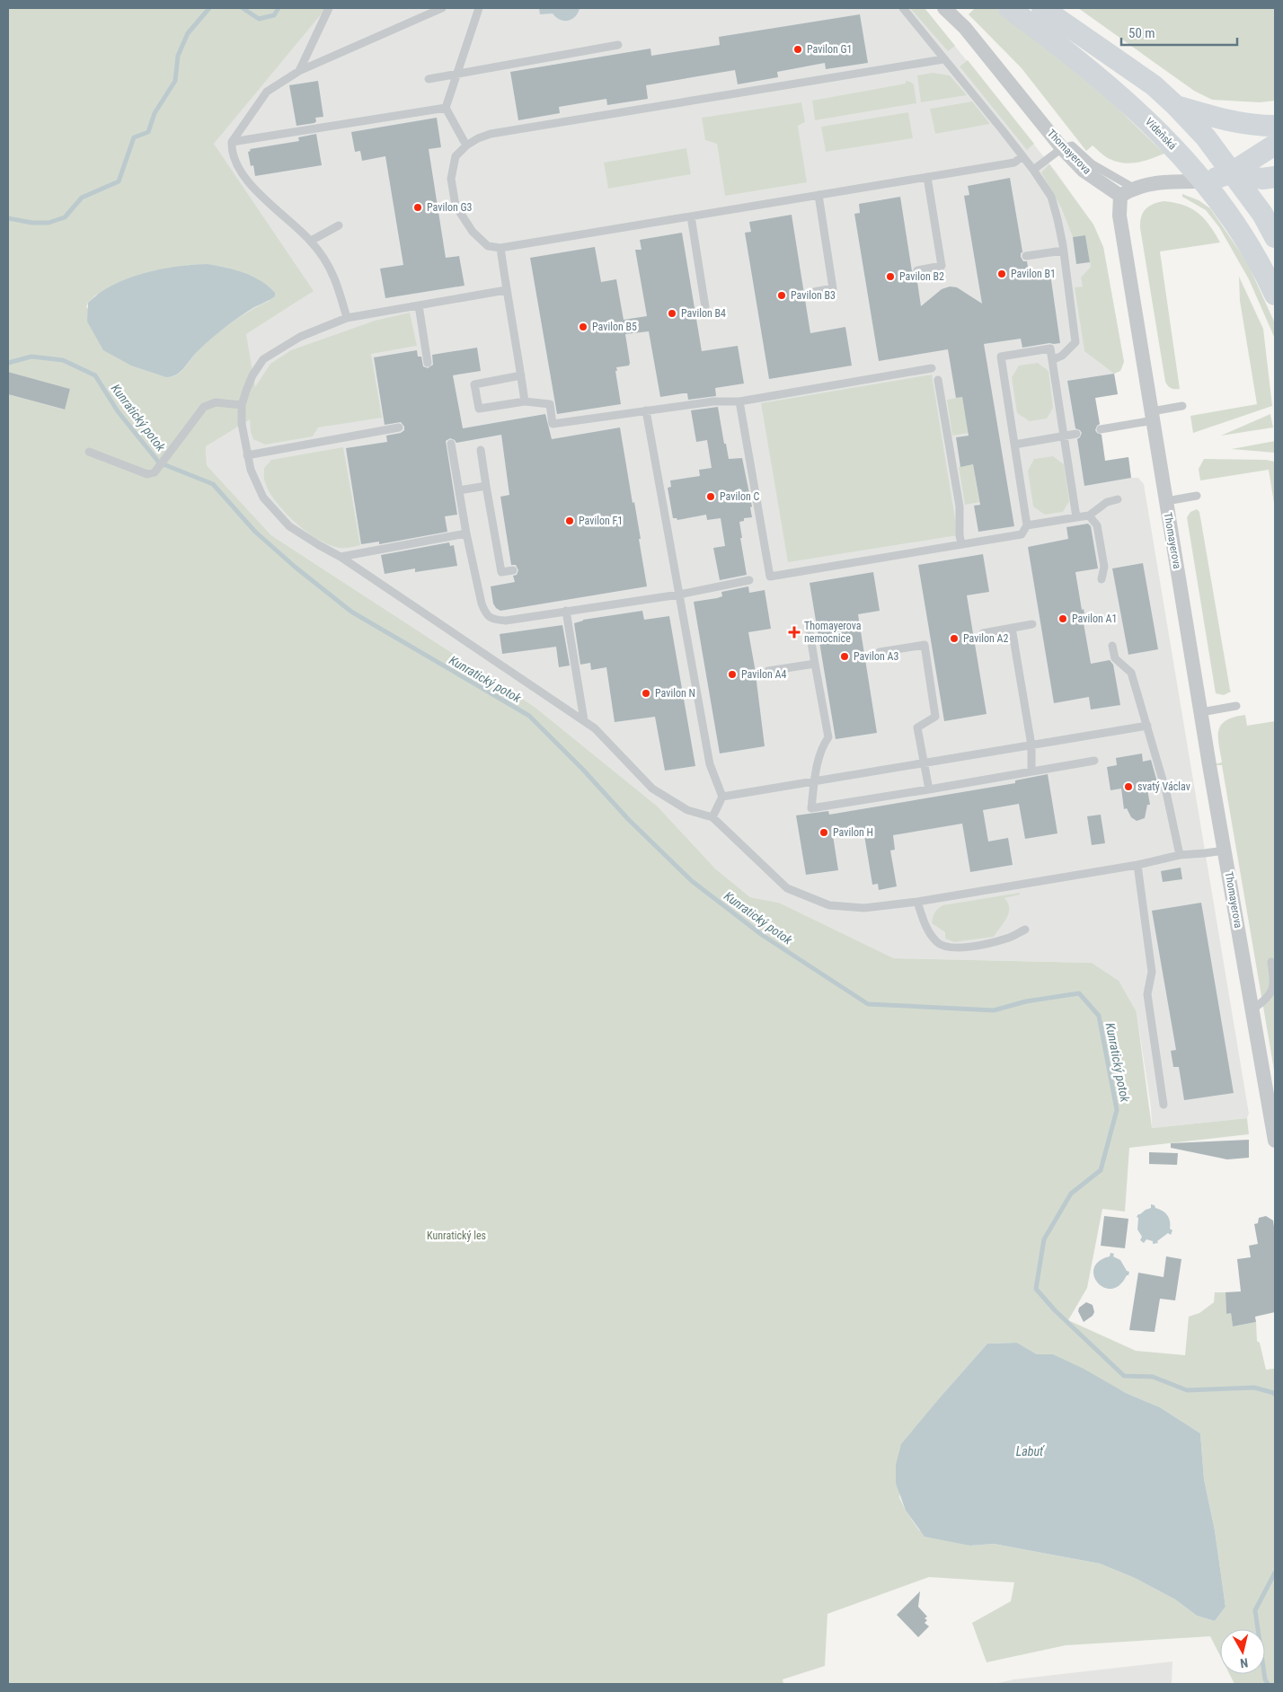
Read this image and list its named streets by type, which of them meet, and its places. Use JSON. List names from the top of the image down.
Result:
{
  "streets": {
    "main road": ["Vídeňská"],
    "street": ["Thomayerova"]
  },
  "water": ["Kunratický potok", "Labuť"],
  "parks": ["Kunratický les"],
  "places": {
    "other": [
      "Pavilon G1",
      "Pavilon G3",
      "Pavilon B1",
      "Pavilon B2",
      "Pavilon B3",
      "Pavilon B4",
      "Pavilon B5",
      "Pavilon C",
      "Pavilon F1",
      "Pavilon A1",
      "Pavilon A2",
      "Pavilon A3",
      "Pavilon A4",
      "Pavilon N",
      "svatý Václav",
      "Pavilon H"
    ],
    "health": ["Thomayerova nemocnice"]
  },
  "scale_bar": "50 m",
  "north": "bottom"
}
